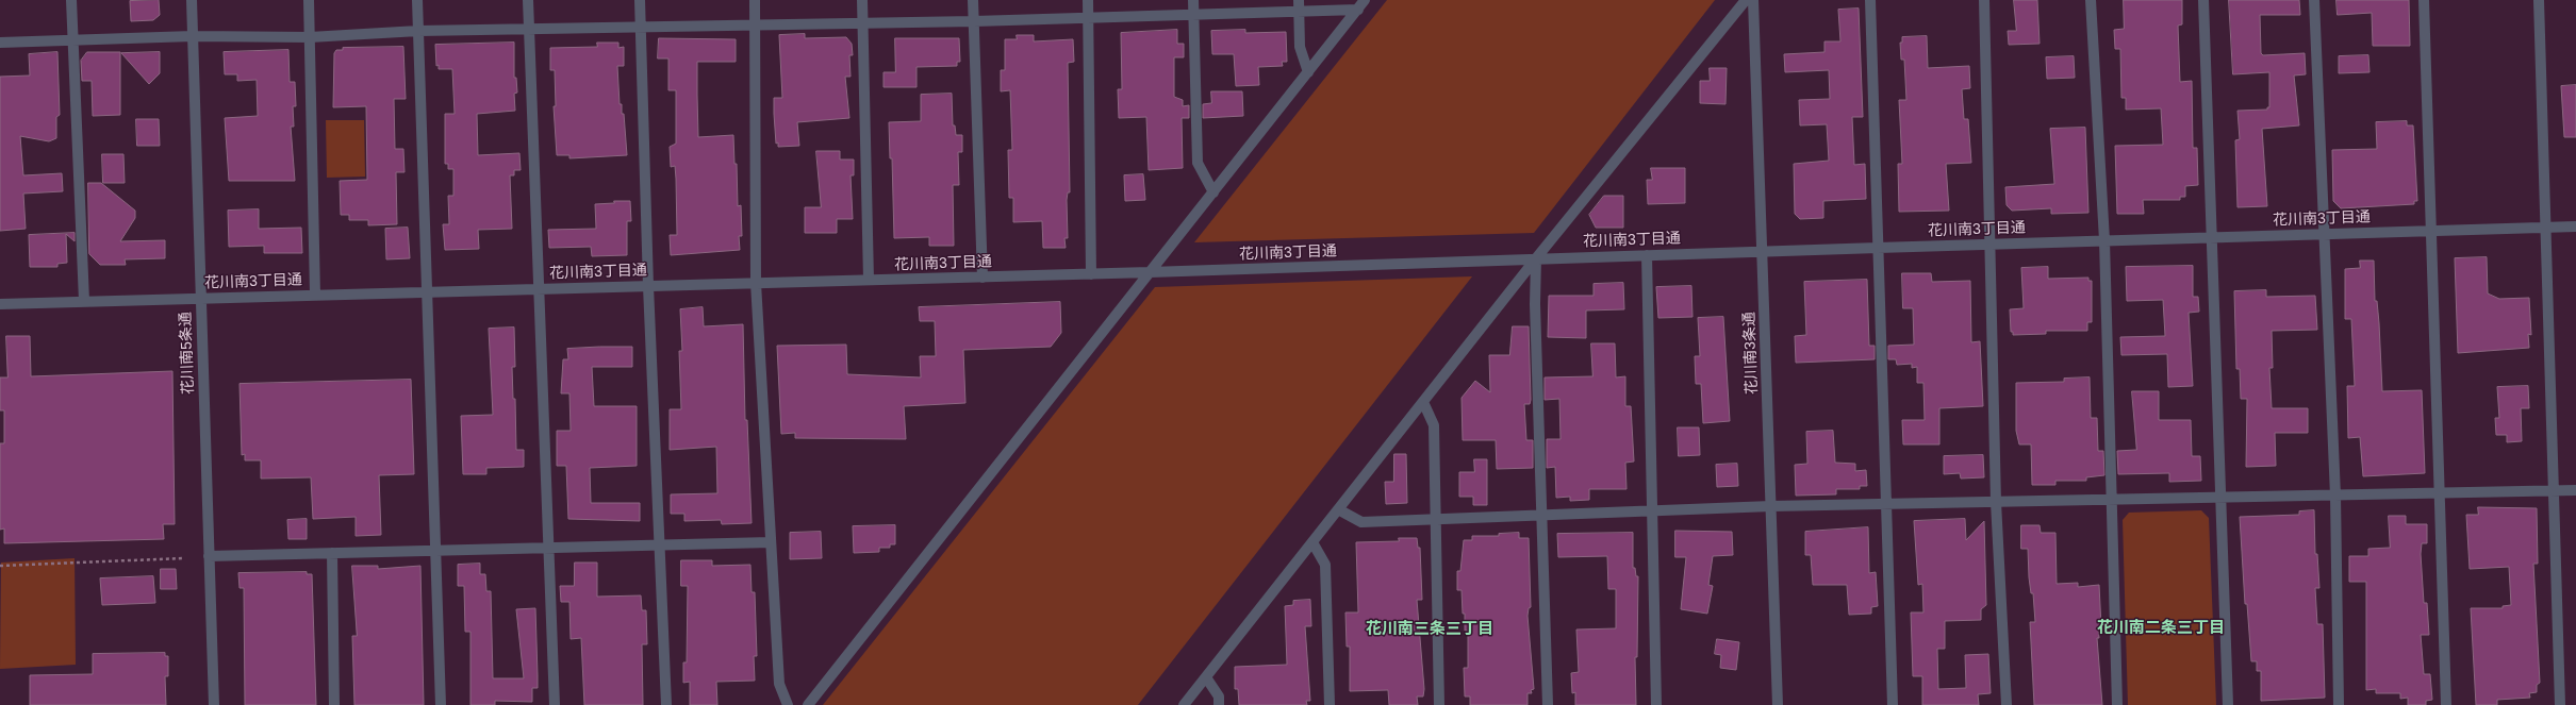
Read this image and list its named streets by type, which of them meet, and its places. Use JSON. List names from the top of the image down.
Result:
{
  "streets": {
    "street": ["花川南3丁目通", "花川南5条通", "花川南3条通"]
  },
  "crossings": [
    ["花川南3丁目通", "花川南5条通"],
    ["花川南3丁目通", "花川南3条通"]
  ],
  "districts": ["花川南二条三丁目", "花川南三条三丁目"]
}
